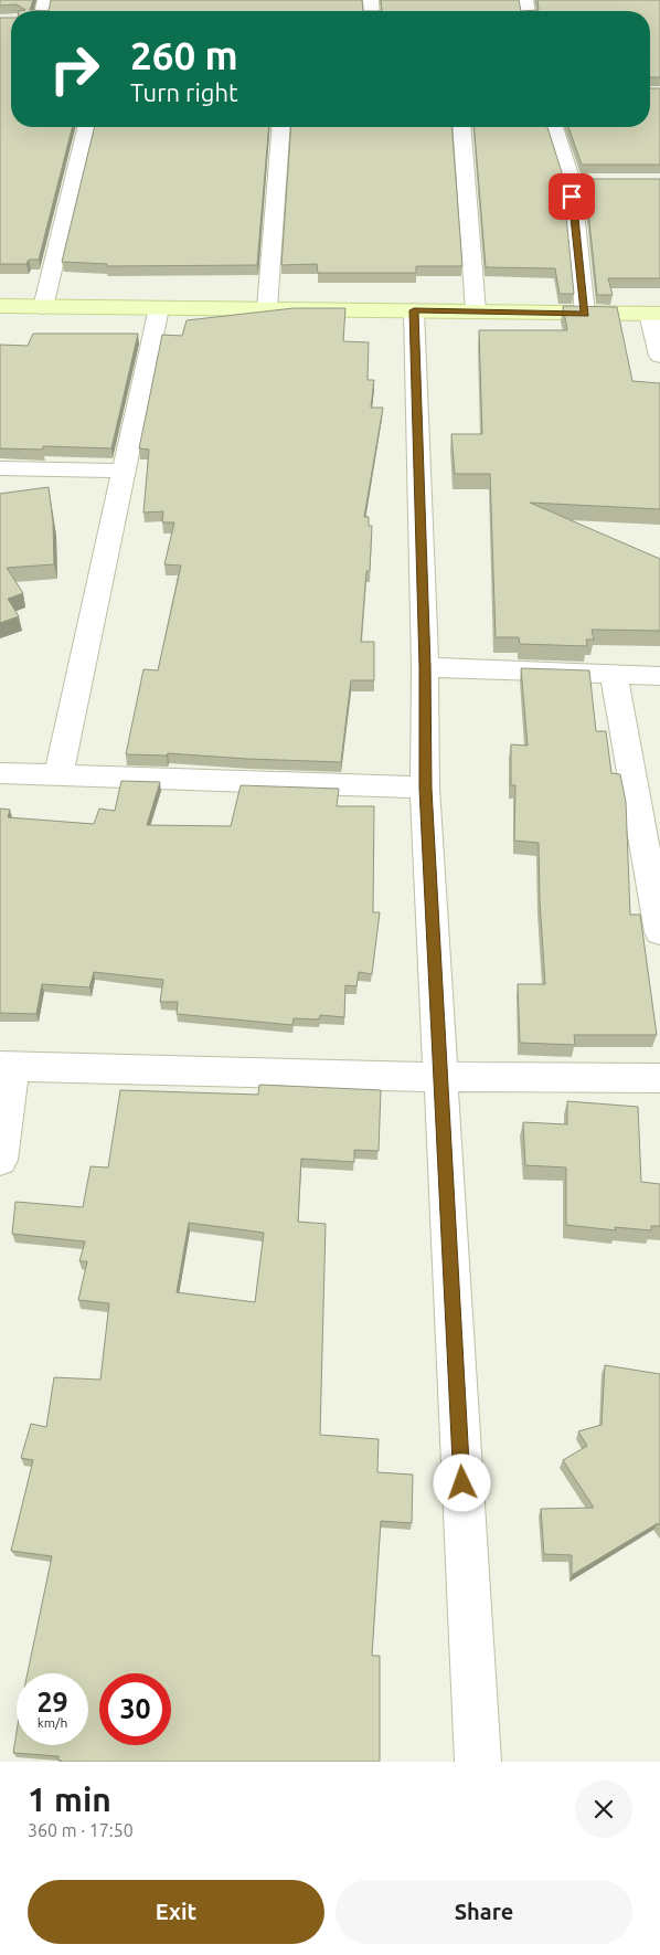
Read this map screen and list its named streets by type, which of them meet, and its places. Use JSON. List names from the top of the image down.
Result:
{
  "page": {
    "turn": ["260 m", "Turn right"],
    "speed": "29 km/h",
    "limit": "30",
    "heading": ["1 min", "360 m · 17:50"],
    "buttons": ["Exit", "Share"]
  }
}
